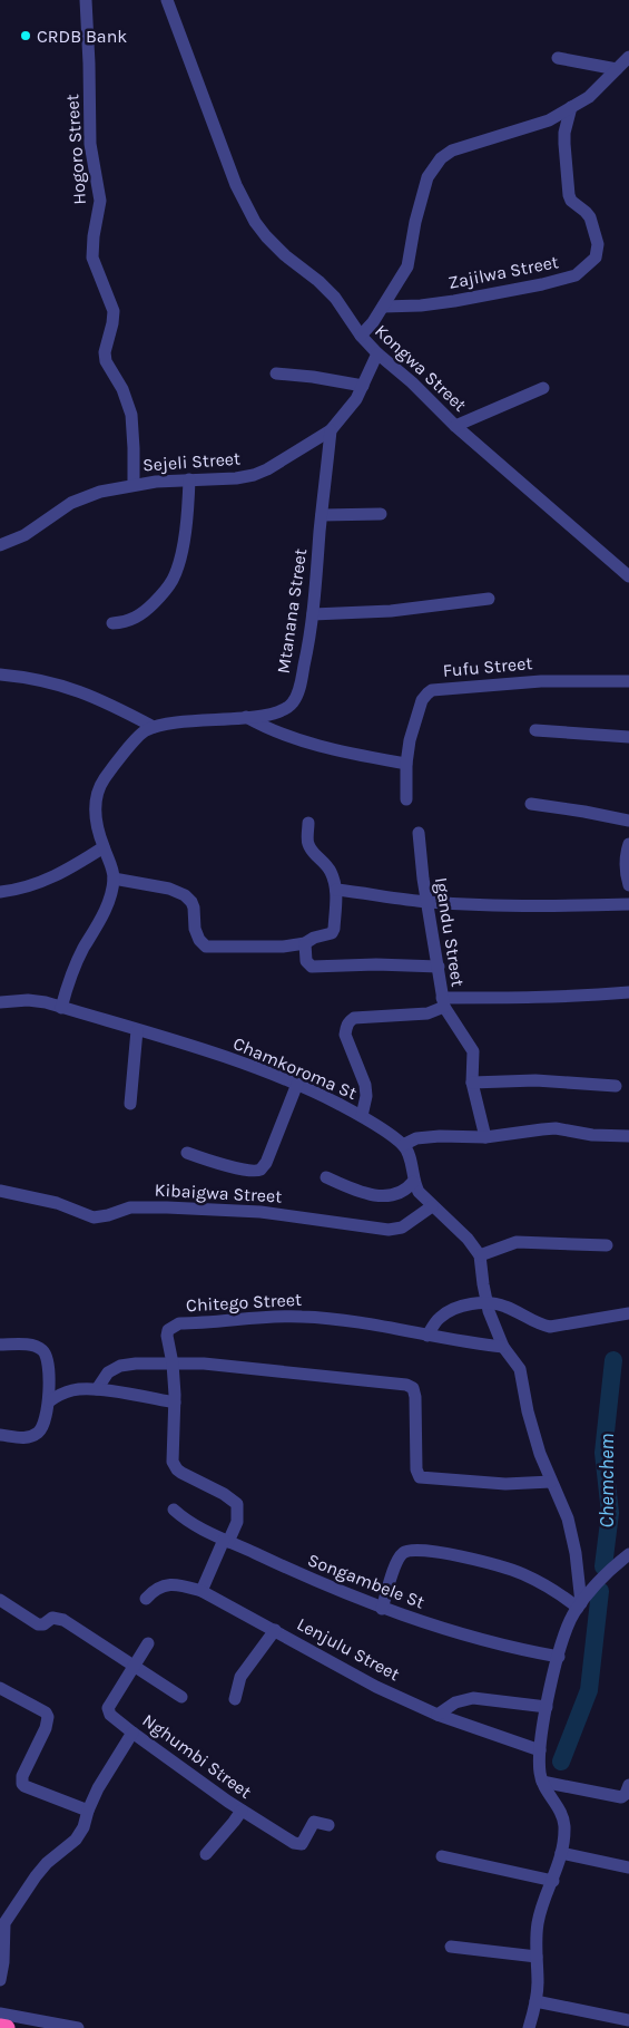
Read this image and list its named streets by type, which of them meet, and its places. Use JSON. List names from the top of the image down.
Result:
{
  "streets": {
    "street": [
      "Hogoro Street",
      "Zajilwa Street",
      "Kongwa Street",
      "Sejeli Street",
      "Mtanana Street",
      "Fufu Street",
      "Igandu Street",
      "Chamkoroma St",
      "Kibaigwa Street",
      "Chitego Street",
      "Songambele St",
      "Lenjulu Street",
      "Nghumbi Street"
    ]
  },
  "crossings": [
    ["Hogoro Street", "Sejeli Street"],
    ["Kongwa Street", "Sejeli Street"],
    ["Sejeli Street", "Mtanana Street"],
    ["Igandu Street", "Chamkoroma St"],
    ["Chitego Street", "Songambele St"]
  ],
  "water": ["Chemchem"],
  "places": ["CRDB Bank"]
}
